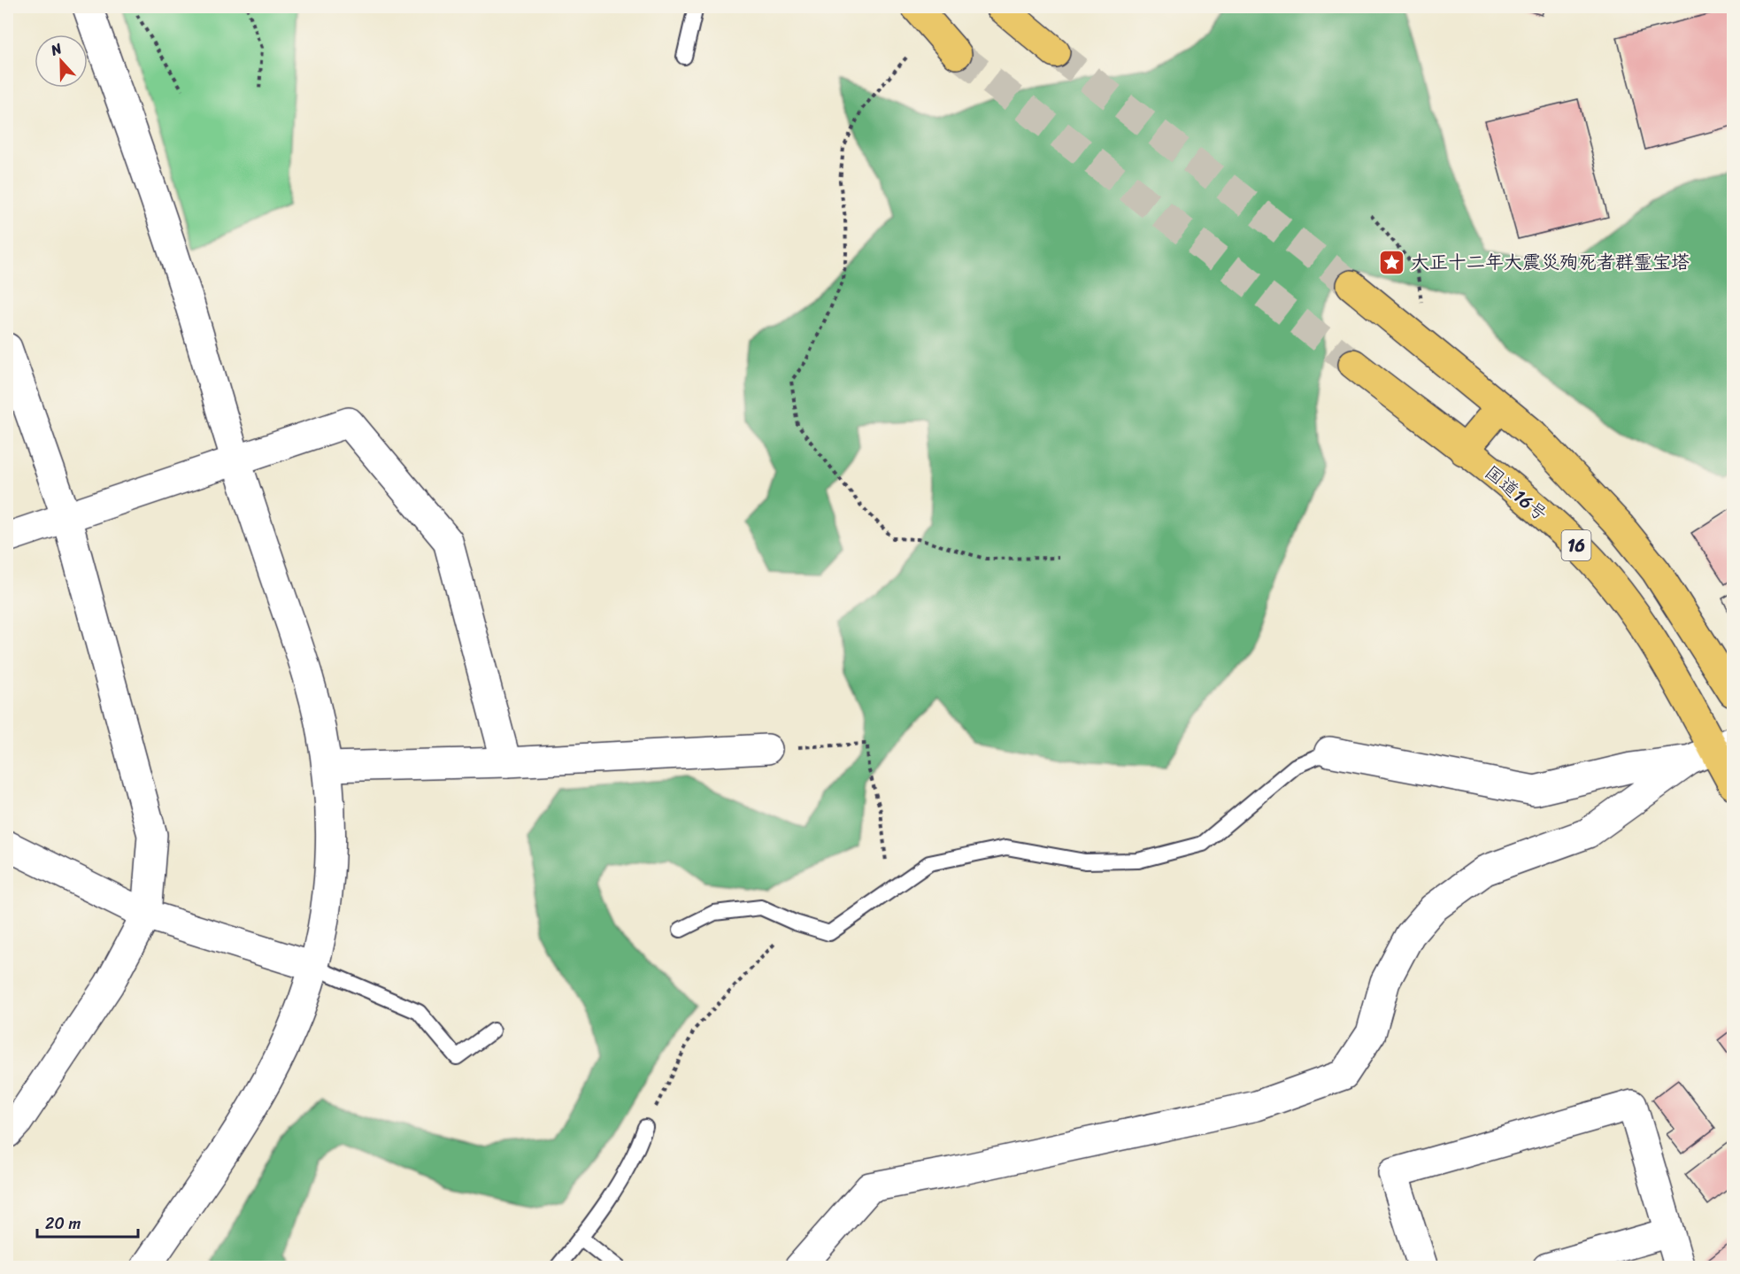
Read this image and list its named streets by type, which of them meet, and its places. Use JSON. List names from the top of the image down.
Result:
{
  "streets": {
    "highway": ["国道16号", "16"]
  },
  "places": {
    "place": ["大正十二年大震災殉死者群霊宝塔"]
  },
  "scale_bar": "20 m",
  "north": "top"
}
